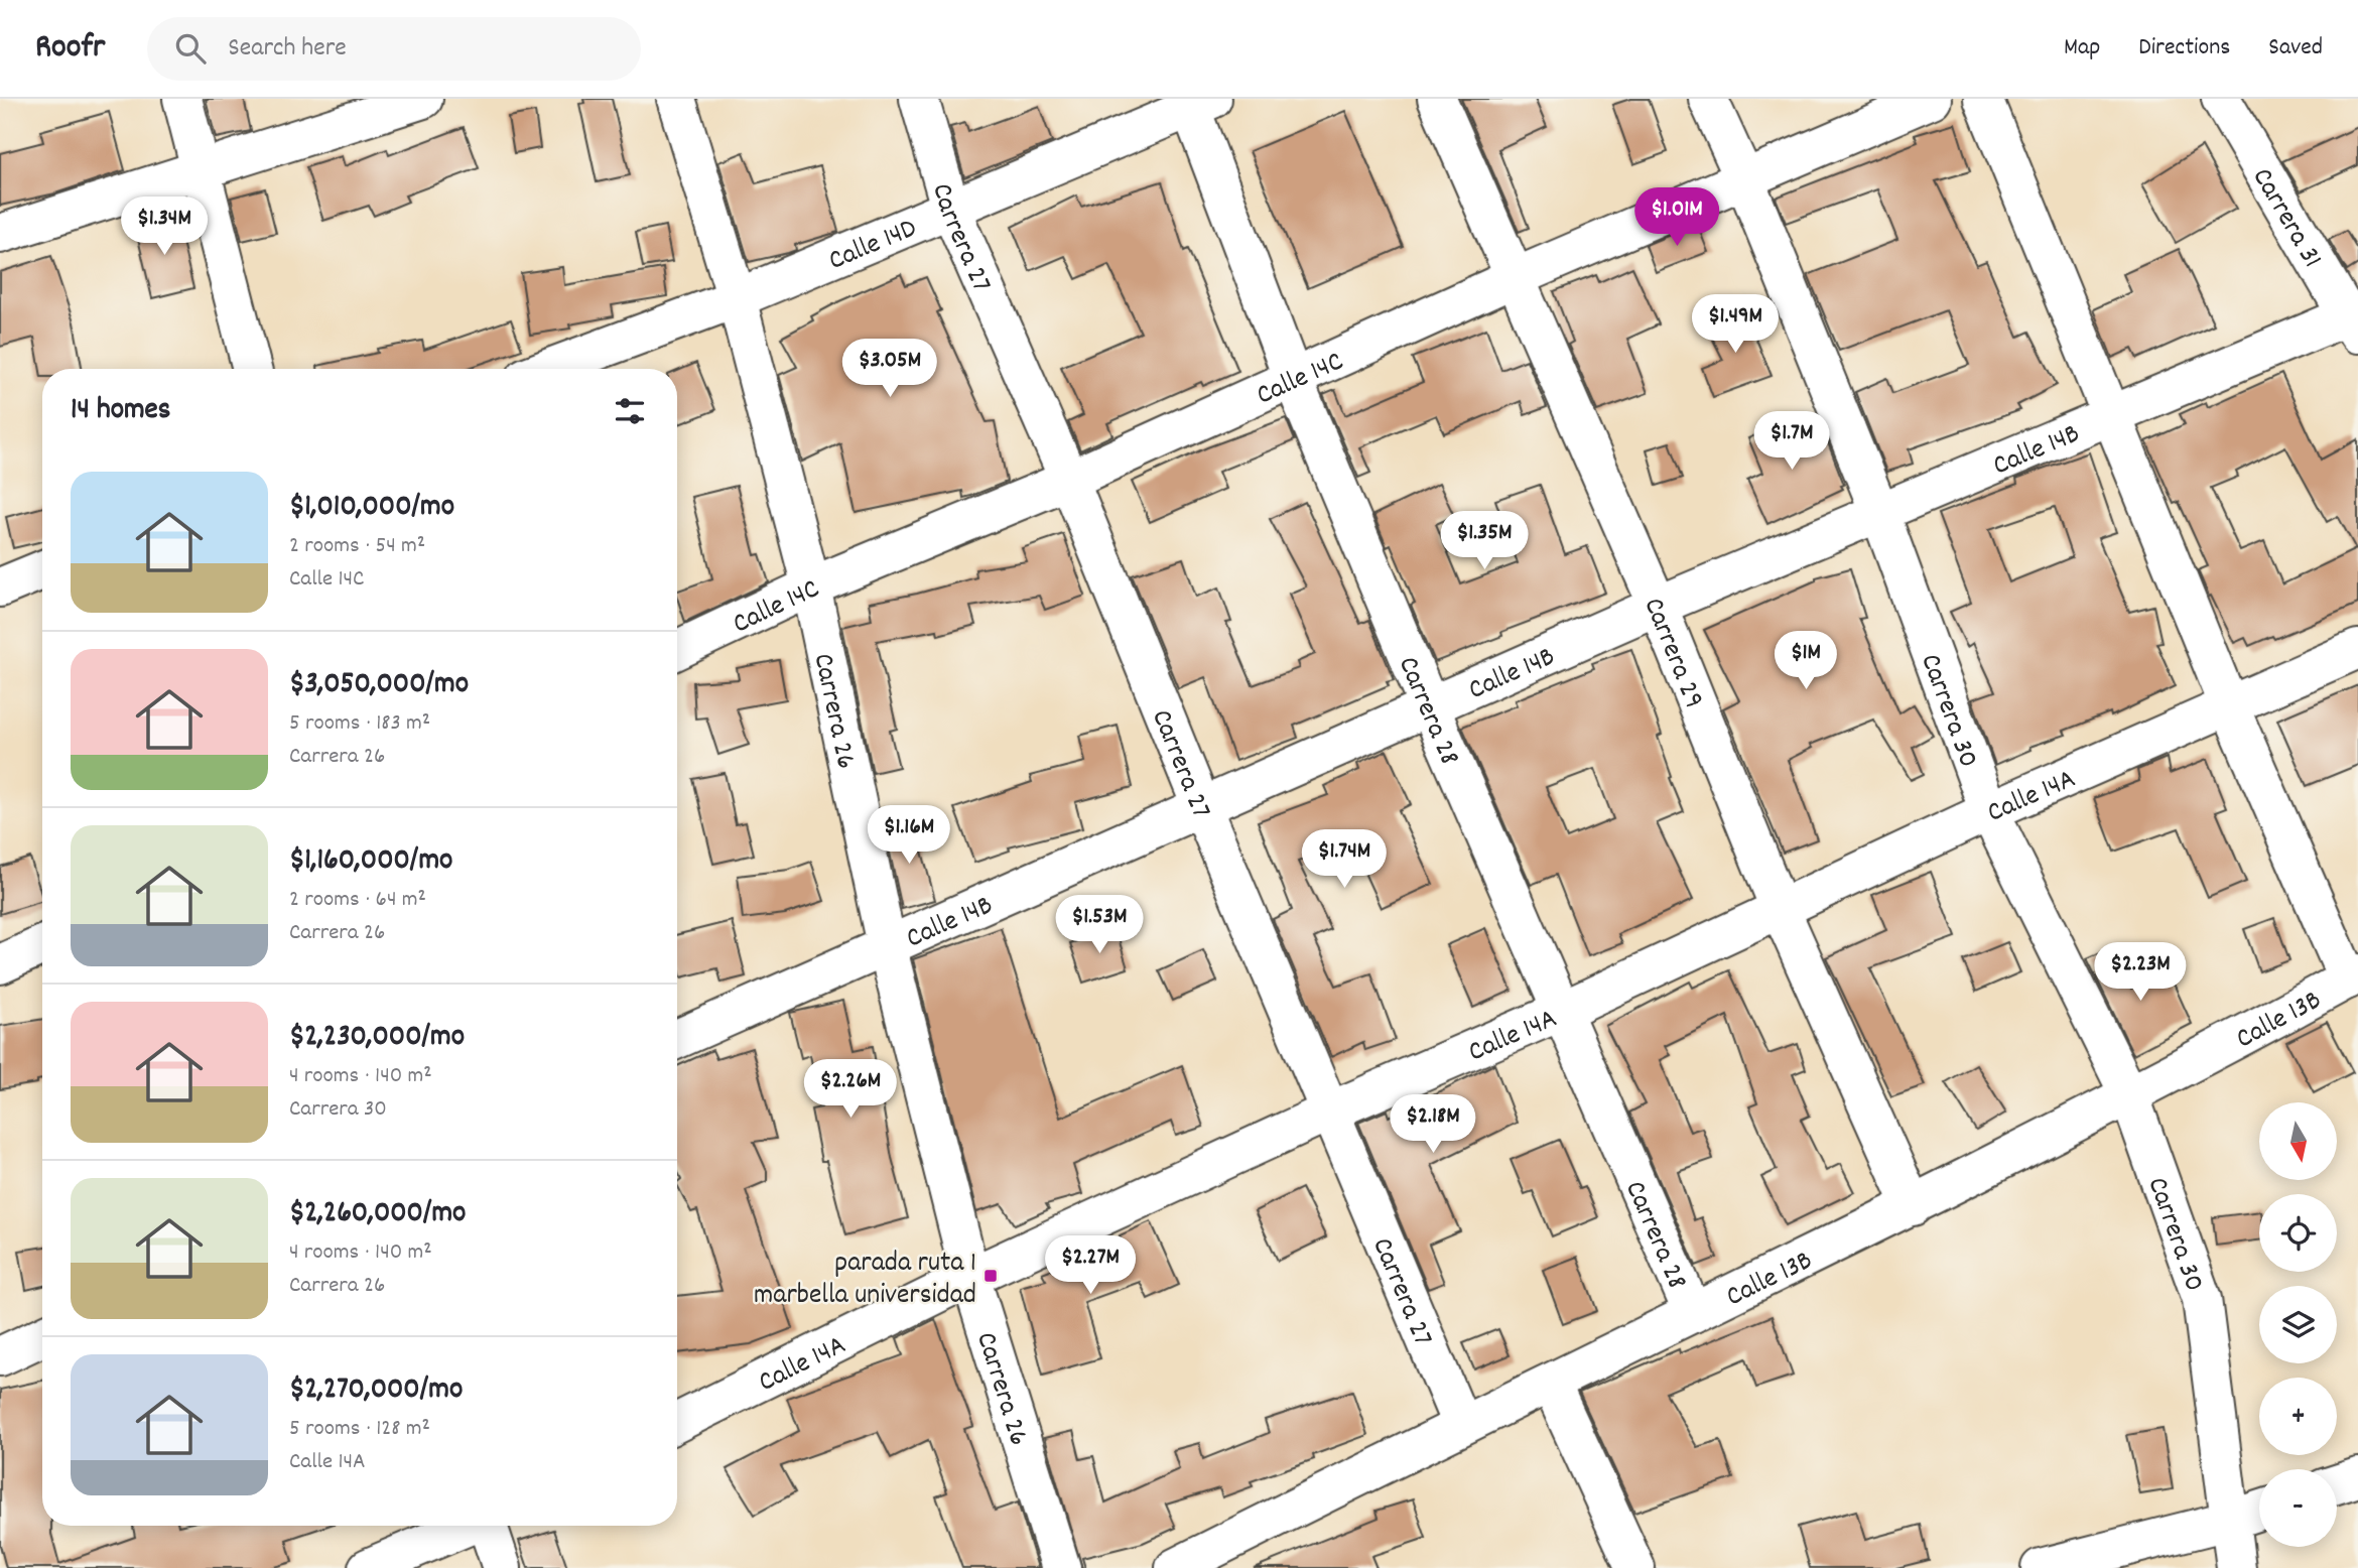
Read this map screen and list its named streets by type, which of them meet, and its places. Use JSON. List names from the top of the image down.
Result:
{
  "streets": {
    "street": [
      "Carrera 31",
      "Carrera 27",
      "Calle 14D",
      "Calle 14C",
      "Calle 14B",
      "Carrera 29",
      "Carrera 28",
      "Carrera 30",
      "Carrera 26",
      "Calle 14A",
      "Calle 13B"
    ]
  },
  "crossings": [
    ["Carrera 31", "Calle 14B"],
    ["Carrera 27", "Calle 14D"],
    ["Carrera 27", "Calle 14C"],
    ["Carrera 27", "Calle 14B"],
    ["Carrera 27", "Calle 14A"],
    ["Carrera 27", "Calle 13B"],
    ["Calle 14D", "Carrera 28"],
    ["Calle 14D", "Carrera 26"],
    ["Calle 14C", "Carrera 29"],
    ["Calle 14C", "Carrera 28"],
    ["Calle 14C", "Carrera 30"],
    ["Calle 14C", "Carrera 26"],
    ["Calle 14B", "Carrera 29"],
    ["Calle 14B", "Carrera 28"],
    ["Calle 14B", "Carrera 30"],
    ["Calle 14B", "Carrera 26"],
    ["Carrera 29", "Calle 14A"],
    ["Carrera 29", "Calle 13B"],
    ["Carrera 28", "Calle 14A"],
    ["Carrera 28", "Calle 13B"],
    ["Carrera 30", "Calle 14A"],
    ["Carrera 30", "Calle 13B"],
    ["Carrera 26", "Calle 14A"]
  ],
  "places": {
    "transit": ["parada ruta 1 marbella universidad"]
  },
  "north": "bottom",
  "page": {
    "header": "Roofr",
    "search": "Search here",
    "nav": ["Map", "Directions", "Saved"],
    "price": [
      "$1.01M",
      "$1.34M",
      "$1.49M",
      "$3.05M",
      "$1.7M",
      "$1.35M",
      "$1M",
      "$1.16M",
      "$1.74M",
      "$1.53M",
      "$2.23M",
      "$2.26M",
      "$2.18M",
      "$2.27M"
    ],
    "heading": "14 homes",
    "list": [
      {
        "name": "$1,010,000/mo",
        "note": "2 rooms · 54 m² · Calle 14C"
      },
      {
        "name": "$3,050,000/mo",
        "note": "5 rooms · 183 m² · Carrera 26"
      },
      {
        "name": "$1,160,000/mo",
        "note": "2 rooms · 64 m² · Carrera 26"
      },
      {
        "name": "$2,230,000/mo",
        "note": "4 rooms · 140 m² · Carrera 30"
      },
      {
        "name": "$2,260,000/mo",
        "note": "4 rooms · 140 m² · Carrera 26"
      },
      {
        "name": "$2,270,000/mo",
        "note": "5 rooms · 128 m² · Calle 14A"
      }
    ],
    "map_buttons": ["+", "−"]
  }
}
